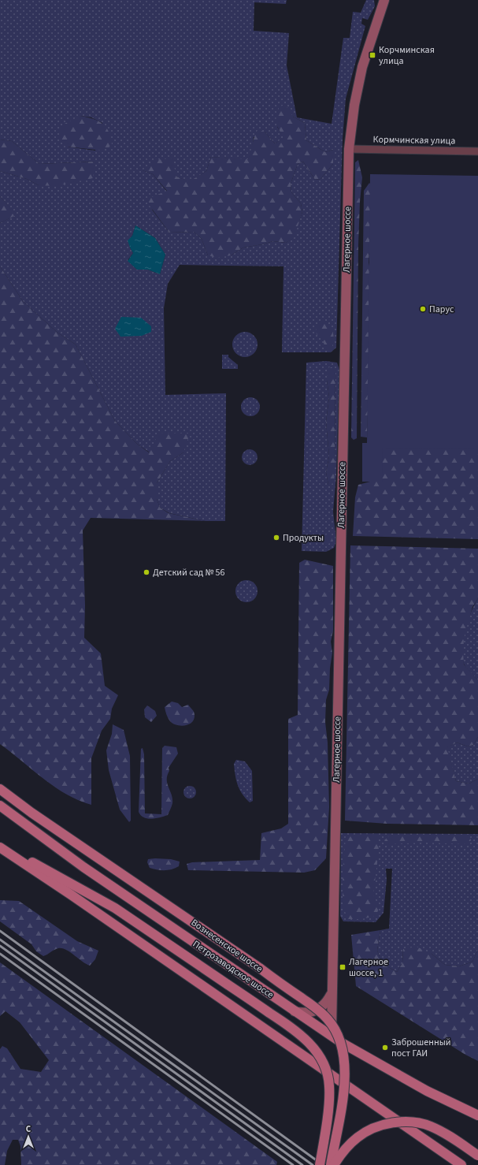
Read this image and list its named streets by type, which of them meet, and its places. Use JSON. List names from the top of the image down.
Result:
{
  "streets": {
    "main road": ["Вознесенское шоссе", "Петрозаводское шоссе"],
    "street": ["Кормчинская улица", "Лагерное шоссе"]
  },
  "crossings": [
    ["Кормчинская улица", "Лагерное шоссе"],
    ["Лагерное шоссе", "Петрозаводское шоссе"]
  ],
  "places": {
    "transit": ["Корчминская улица", "Лагерное шоссе, 1"],
    "other": [
      "Парус",
      "Продукты",
      "Детский сад № 56",
      "Заброшенный пост ГАИ"
    ]
  },
  "north": "top"
}
